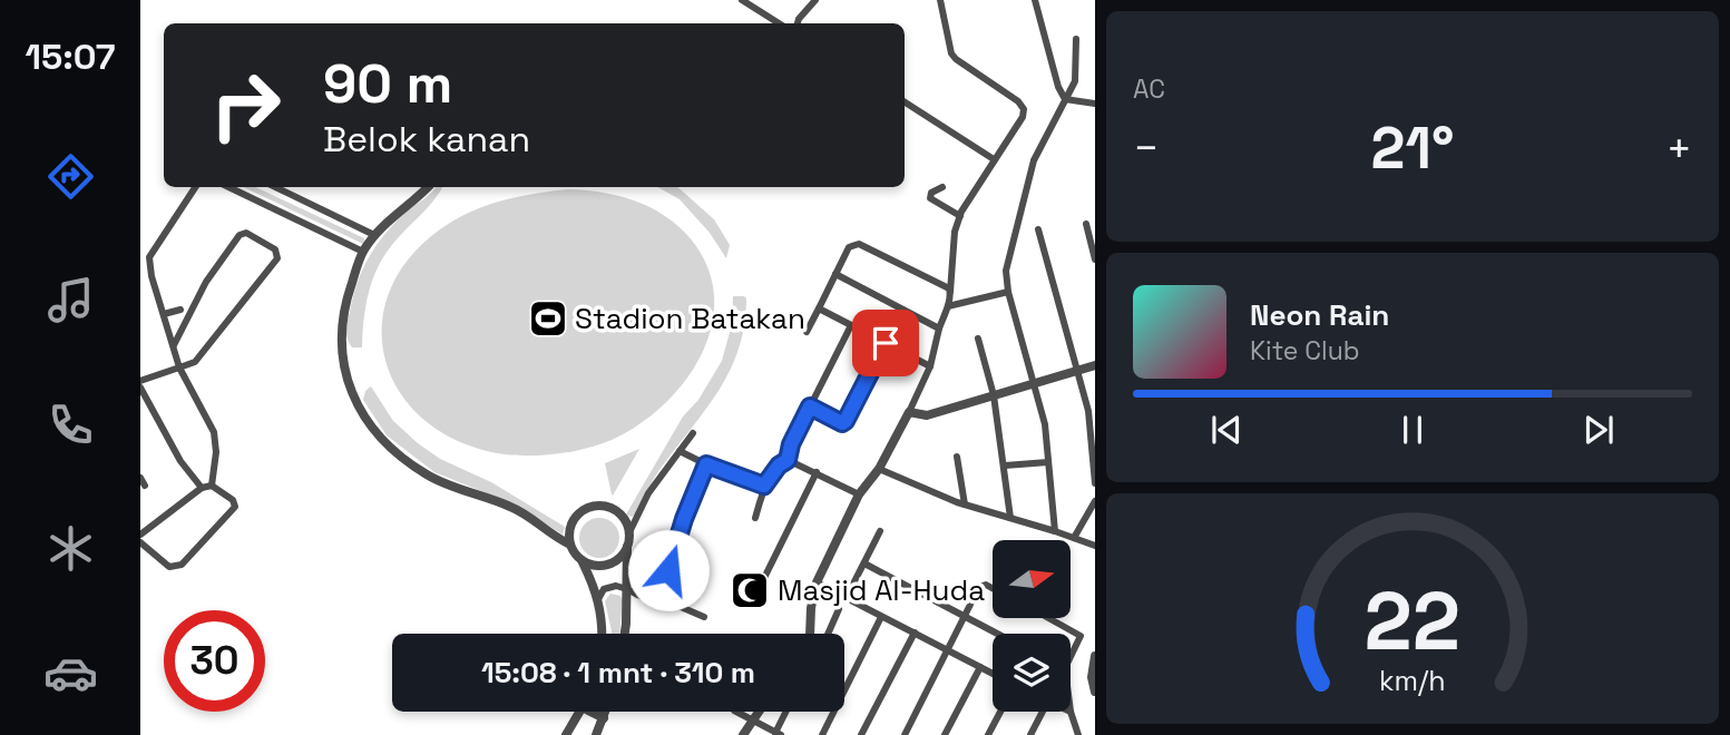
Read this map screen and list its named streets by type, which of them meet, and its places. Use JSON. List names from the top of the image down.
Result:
{
  "places": {
    "sports": ["Stadion Batakan"],
    "mosque": ["Masjid Al-Huda"]
  },
  "north": "right",
  "page": {
    "tabs": "15:07",
    "tile": "AC",
    "turn": ["90 m", "Belok kanan"],
    "heat": ["−", "21°", "+"],
    "song": ["Neon Rain", "Kite Club"],
    "limit": "30",
    "trip": "15:08 · 1 mnt · 310 m",
    "gauge": ["22", "km/h"]
  }
}
